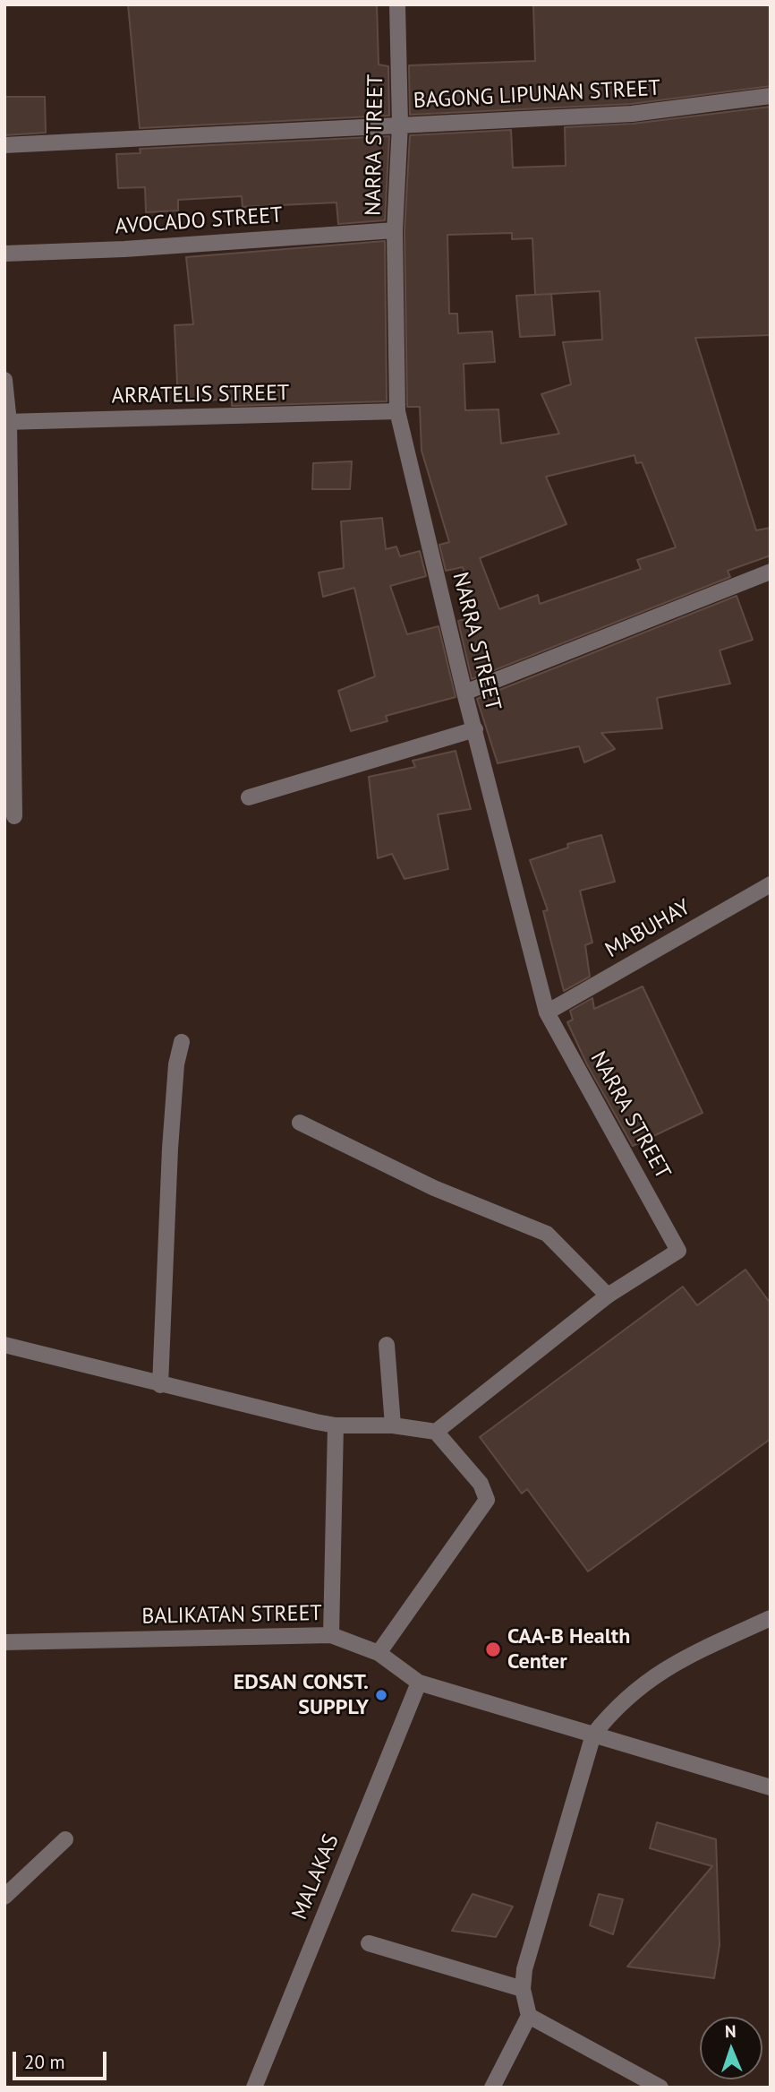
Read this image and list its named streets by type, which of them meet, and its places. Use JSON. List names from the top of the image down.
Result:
{
  "streets": {
    "street": [
      "BAGONG LIPUNAN STREET",
      "NARRA STREET",
      "AVOCADO STREET",
      "ARRATELIS STREET",
      "MABUHAY",
      "BALIKATAN STREET",
      "MALAKAS"
    ]
  },
  "crossings": [
    ["BAGONG LIPUNAN STREET", "NARRA STREET"],
    ["NARRA STREET", "AVOCADO STREET"],
    ["NARRA STREET", "ARRATELIS STREET"],
    ["NARRA STREET", "MABUHAY"],
    ["BALIKATAN STREET", "MALAKAS"]
  ],
  "places": ["CAA-B Health Center", "EDSAN CONST. SUPPLY"],
  "scale_bar": "20 m",
  "north": "top"
}
